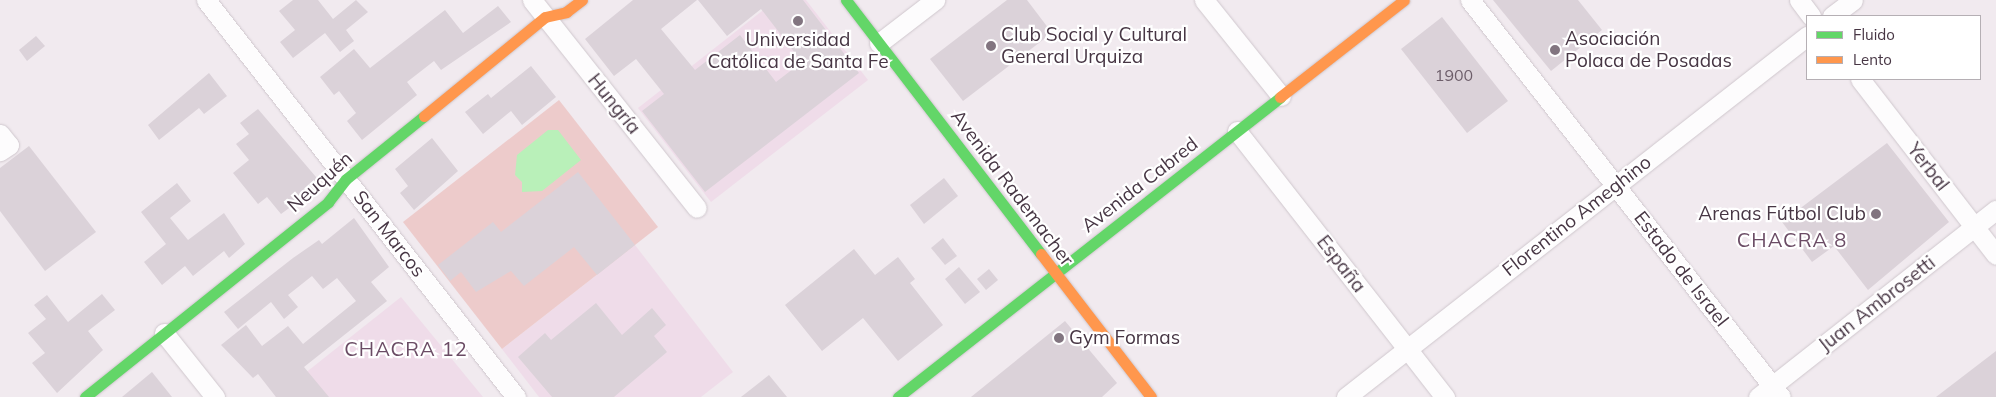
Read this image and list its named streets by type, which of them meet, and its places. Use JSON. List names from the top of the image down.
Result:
{
  "streets": {
    "main road": ["Neuquén", "Avenida Cabred", "Avenida Rademacher"],
    "street": [
      "Hungría",
      "Yerbal",
      "Florentino Ameghino",
      "San Marcos",
      "España",
      "Estado de Israel",
      "Juan Ambrosetti"
    ]
  },
  "crossings": [
    ["Hungría", "Neuquén"],
    ["Yerbal", "Juan Ambrosetti"],
    ["Neuquén", "San Marcos"],
    ["Avenida Cabred", "Avenida Rademacher"],
    ["Avenida Cabred", "España"],
    ["Florentino Ameghino", "España"],
    ["Florentino Ameghino", "Estado de Israel"],
    ["Estado de Israel", "Juan Ambrosetti"]
  ],
  "districts": ["CHACRA 8", "CHACRA 12"],
  "places": [
    "Universidad Católica de Santa Fe",
    "Club Social y Cultural General Urquiza",
    "Asociación Polaca de Posadas",
    "Arenas Fútbol Club",
    "Gym Formas"
  ],
  "house_numbers": ["1900"],
  "legend": ["Fluido", "Lento"]
}
